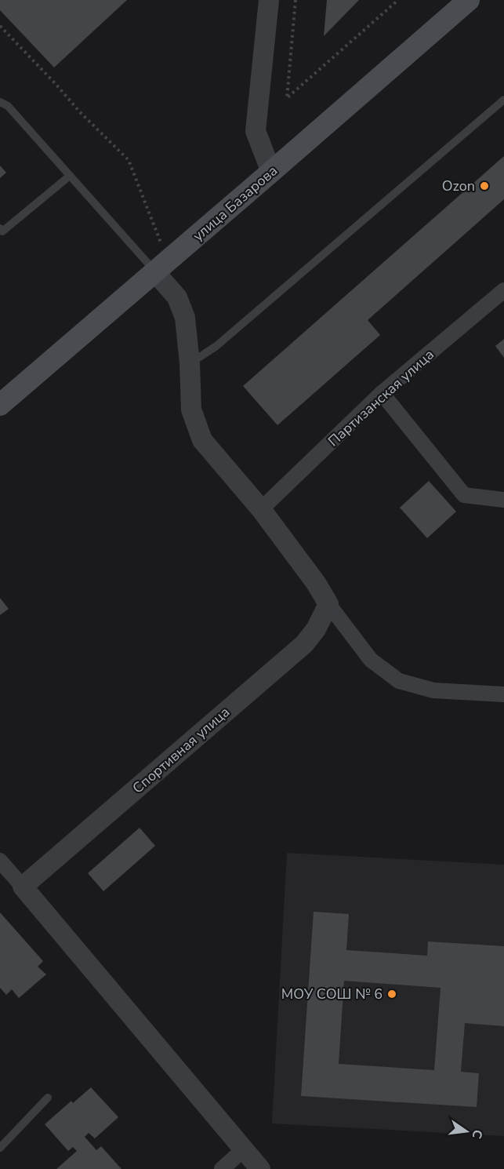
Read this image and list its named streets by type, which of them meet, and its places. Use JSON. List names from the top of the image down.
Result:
{
  "streets": {
    "main road": ["улица Базарова"],
    "street": ["Партизанская улица", "Спортивная улица"]
  },
  "places": ["Ozon", "МОУ СОШ № 6"],
  "north": "right"
}
